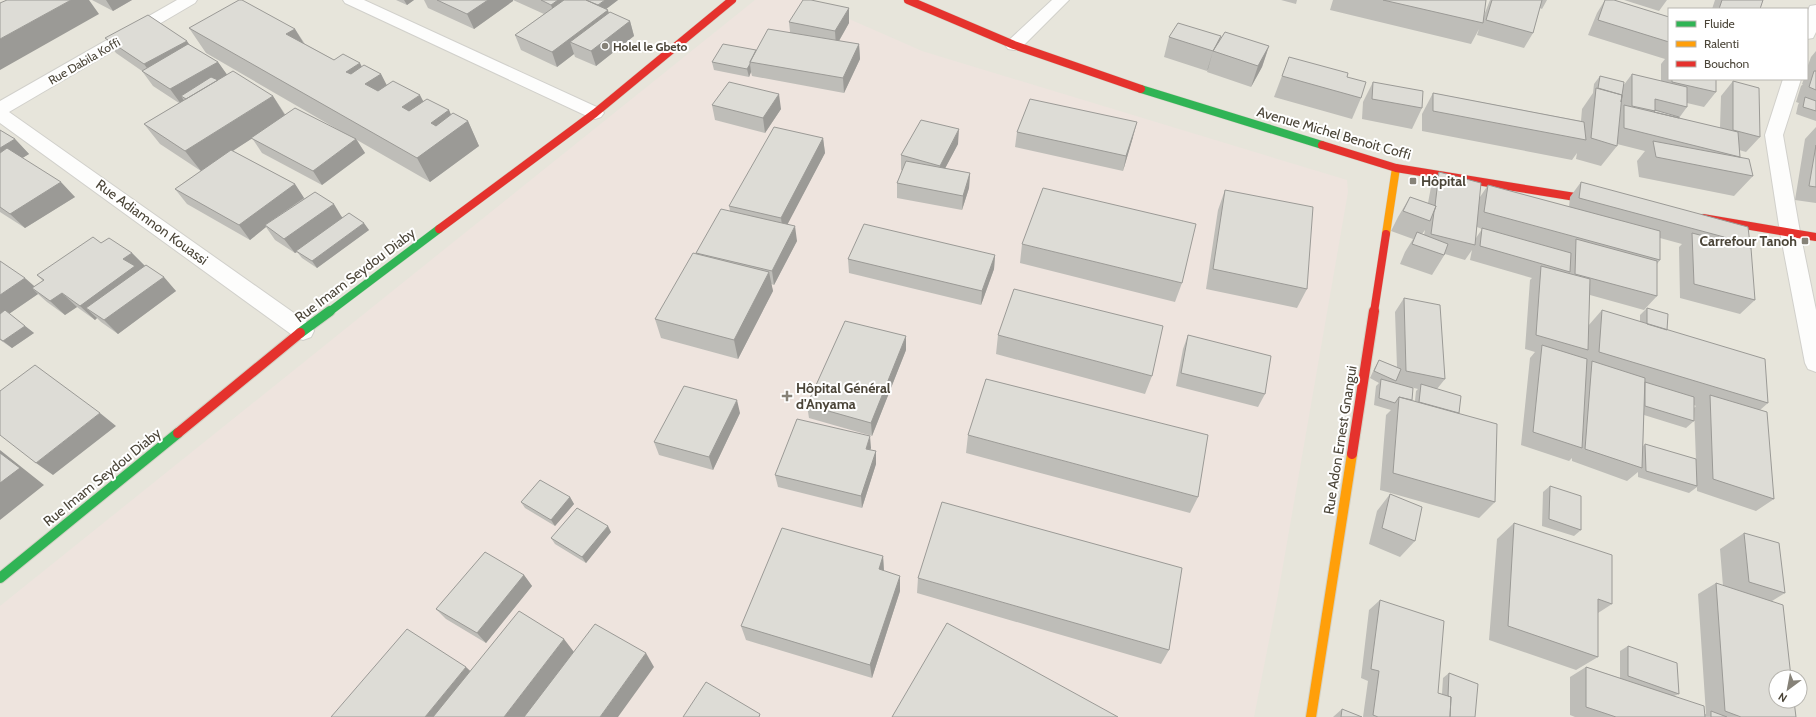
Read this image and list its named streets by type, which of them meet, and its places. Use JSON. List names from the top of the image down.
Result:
{
  "streets": {
    "street": [
      "Rue Dabila Koffi",
      "Avenue Michel Benoit Coffi",
      "Rue Adiamnon Kouassi",
      "Rue Imam Seydou Diaby",
      "Rue Adon Ernest Gnangui"
    ]
  },
  "crossings": [
    ["Avenue Michel Benoit Coffi", "Rue Adon Ernest Gnangui"],
    ["Rue Adiamnon Kouassi", "Rue Imam Seydou Diaby"]
  ],
  "places": {
    "other": ["Holel le Gbeto"],
    "transit": ["Hôpital", "Carrefour Tanoh"],
    "health": ["Hôpital Général d'Anyama"]
  },
  "legend": ["Fluide", "Ralenti", "Bouchon"],
  "north": "bottom left"
}
